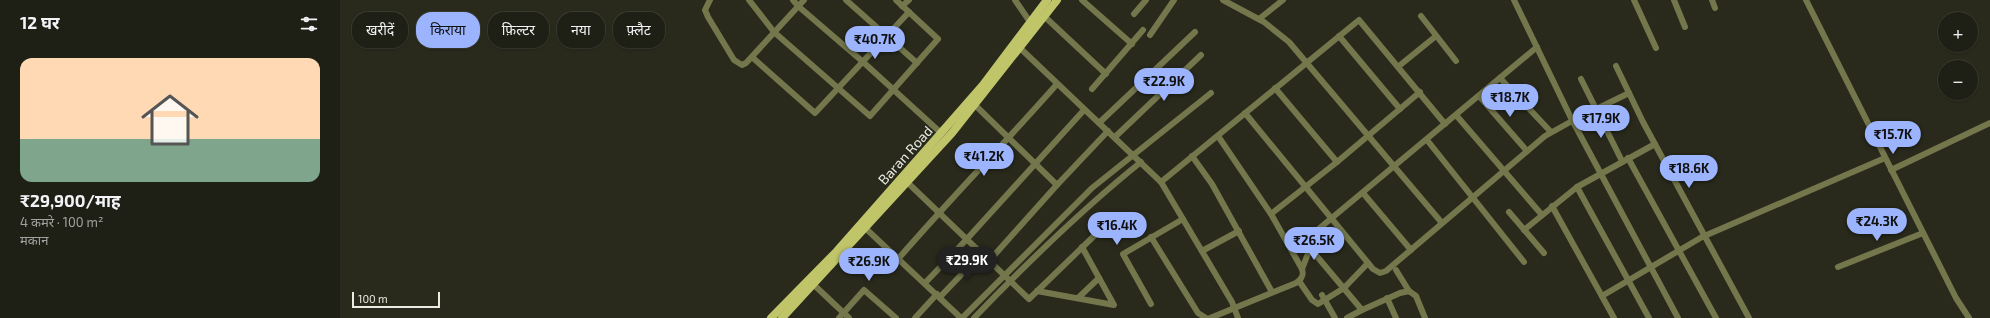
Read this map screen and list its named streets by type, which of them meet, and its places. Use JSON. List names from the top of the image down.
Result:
{
  "streets": {
    "main road": ["Baran Road"]
  },
  "scale_bar": "100 m",
  "page": {
    "heading": "12 घर",
    "map_buttons": ["+", "−"],
    "chip": [
      "खरीदें",
      "किराया",
      "फ़िल्टर",
      "नया",
      "फ़्लैट"
    ],
    "price": [
      "₹40.7K",
      "₹22.9K",
      "₹18.7K",
      "₹17.9K",
      "₹15.7K",
      "₹41.2K",
      "₹18.6K",
      "₹24.3K",
      "₹16.4K",
      "₹26.5K",
      "₹29.9K",
      "₹26.9K"
    ],
    "list": [
      {
        "name": "₹29,900/माह",
        "note": "4 कमरे · 100 m² · मकान"
      }
    ],
    "scale": "100 m"
  }
}
